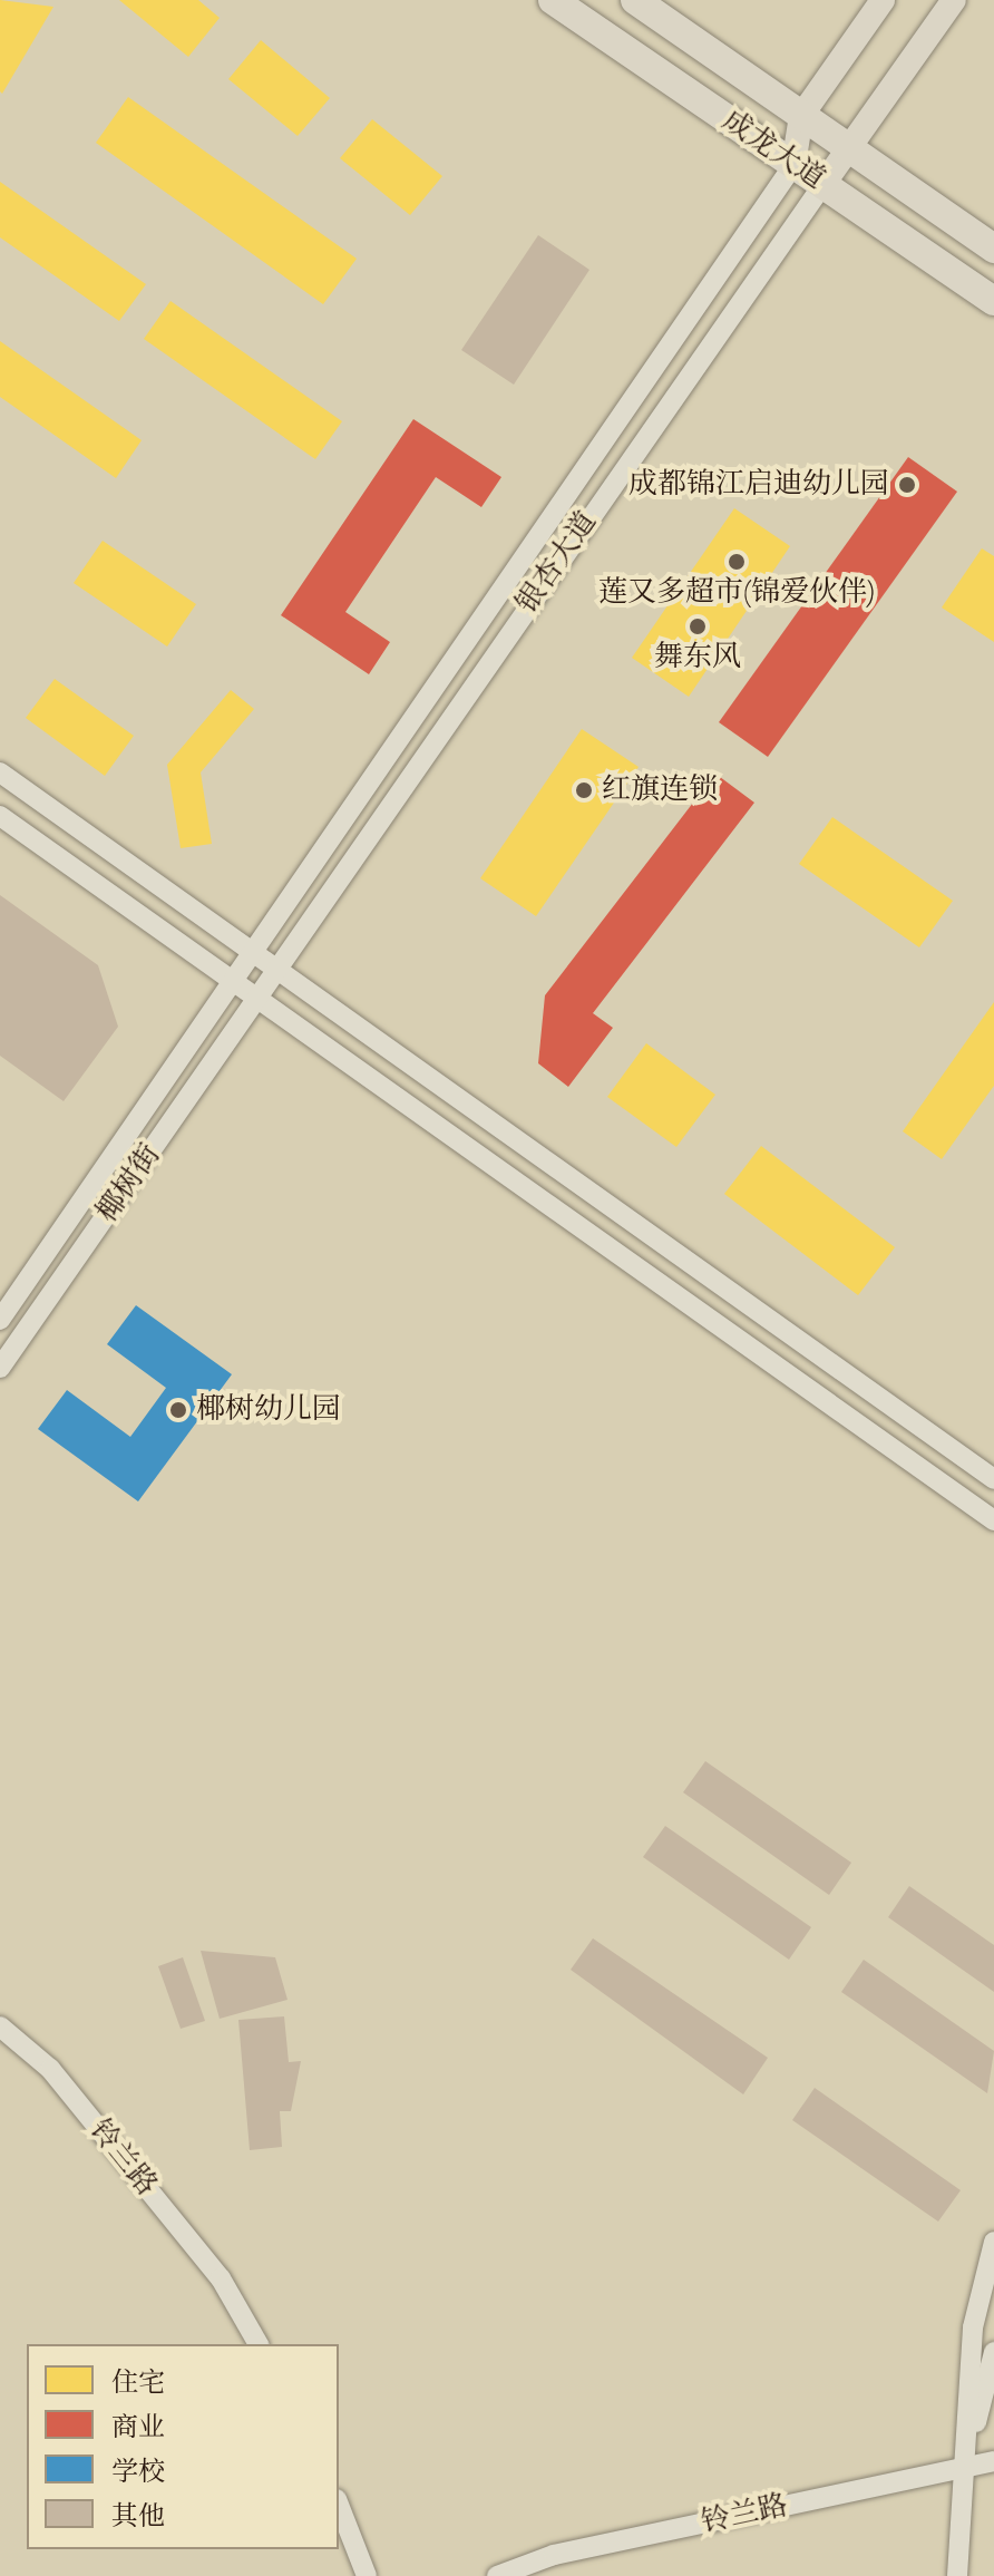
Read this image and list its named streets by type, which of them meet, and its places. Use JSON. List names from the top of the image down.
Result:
{
  "streets": {
    "highway": ["成龙大道"],
    "main road": ["银杏大道"],
    "street": ["椰树街", "铃兰路"]
  },
  "crossings": [
    ["成龙大道", "银杏大道"],
    ["银杏大道", "椰树街"]
  ],
  "places": [
    "成都锦江启迪幼儿园",
    "莲又多超市(锦爱伙伴)",
    "舞东风",
    "红旗连锁",
    "椰树幼儿园"
  ],
  "legend": [
    "住宅",
    "商业",
    "学校",
    "其他"
  ]
}
